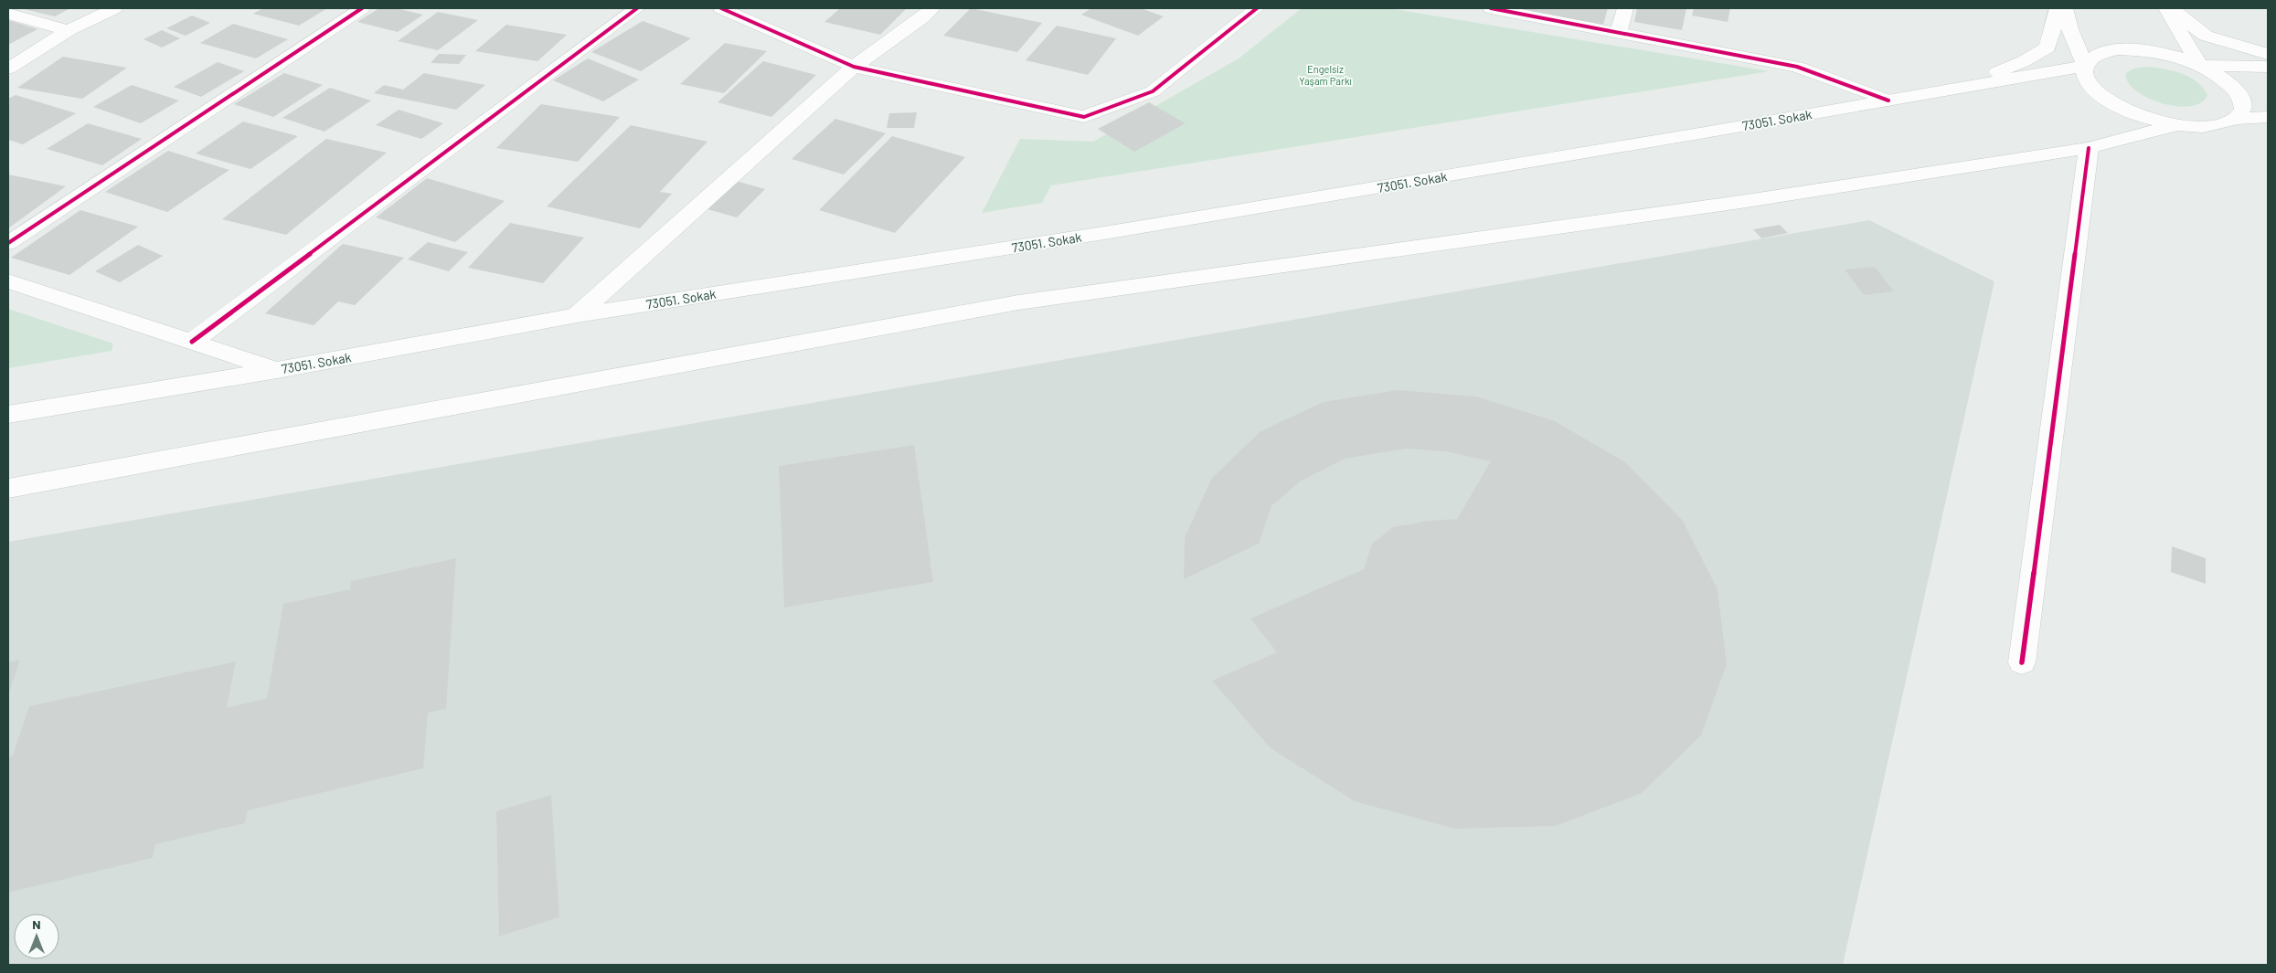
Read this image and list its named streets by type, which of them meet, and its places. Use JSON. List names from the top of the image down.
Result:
{
  "streets": {
    "main road": ["73051. Sokak"]
  },
  "parks": ["Engelsiz Yaşam Parkı"],
  "north": "top"
}
